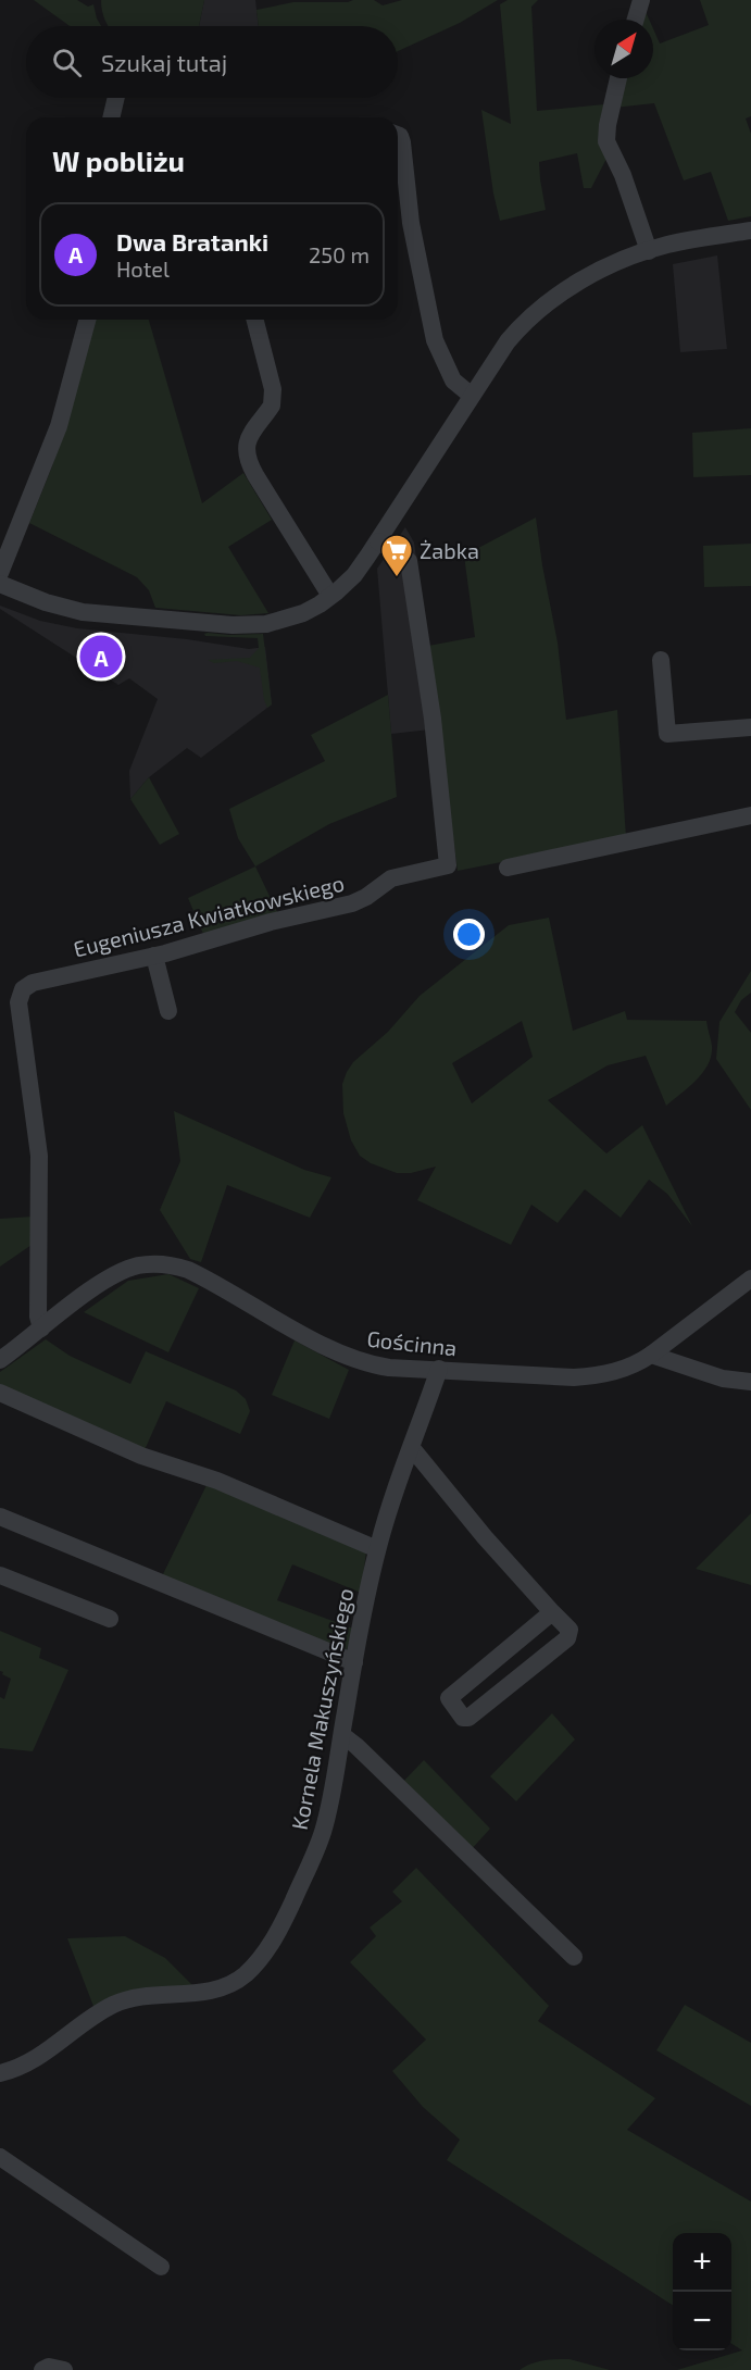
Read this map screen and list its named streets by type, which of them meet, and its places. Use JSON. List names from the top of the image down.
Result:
{
  "streets": {
    "street": ["Eugeniusza Kwiatkowskiego", "Gościnna", "Kornela Makuszyńskiego"]
  },
  "crossings": [
    ["Eugeniusza Kwiatkowskiego", "Gościnna"],
    ["Gościnna", "Kornela Makuszyńskiego"]
  ],
  "places": {
    "supermarket": ["Żabka"]
  },
  "north": "top right",
  "page": {
    "search": "Szukaj tutaj",
    "heading": "W pobliżu",
    "list": [
      {
        "mark": "A",
        "name": "Dwa Bratanki",
        "note": "Hotel",
        "value": "250 m"
      }
    ],
    "pins": "A",
    "map_buttons": ["+", "−"]
  }
}
